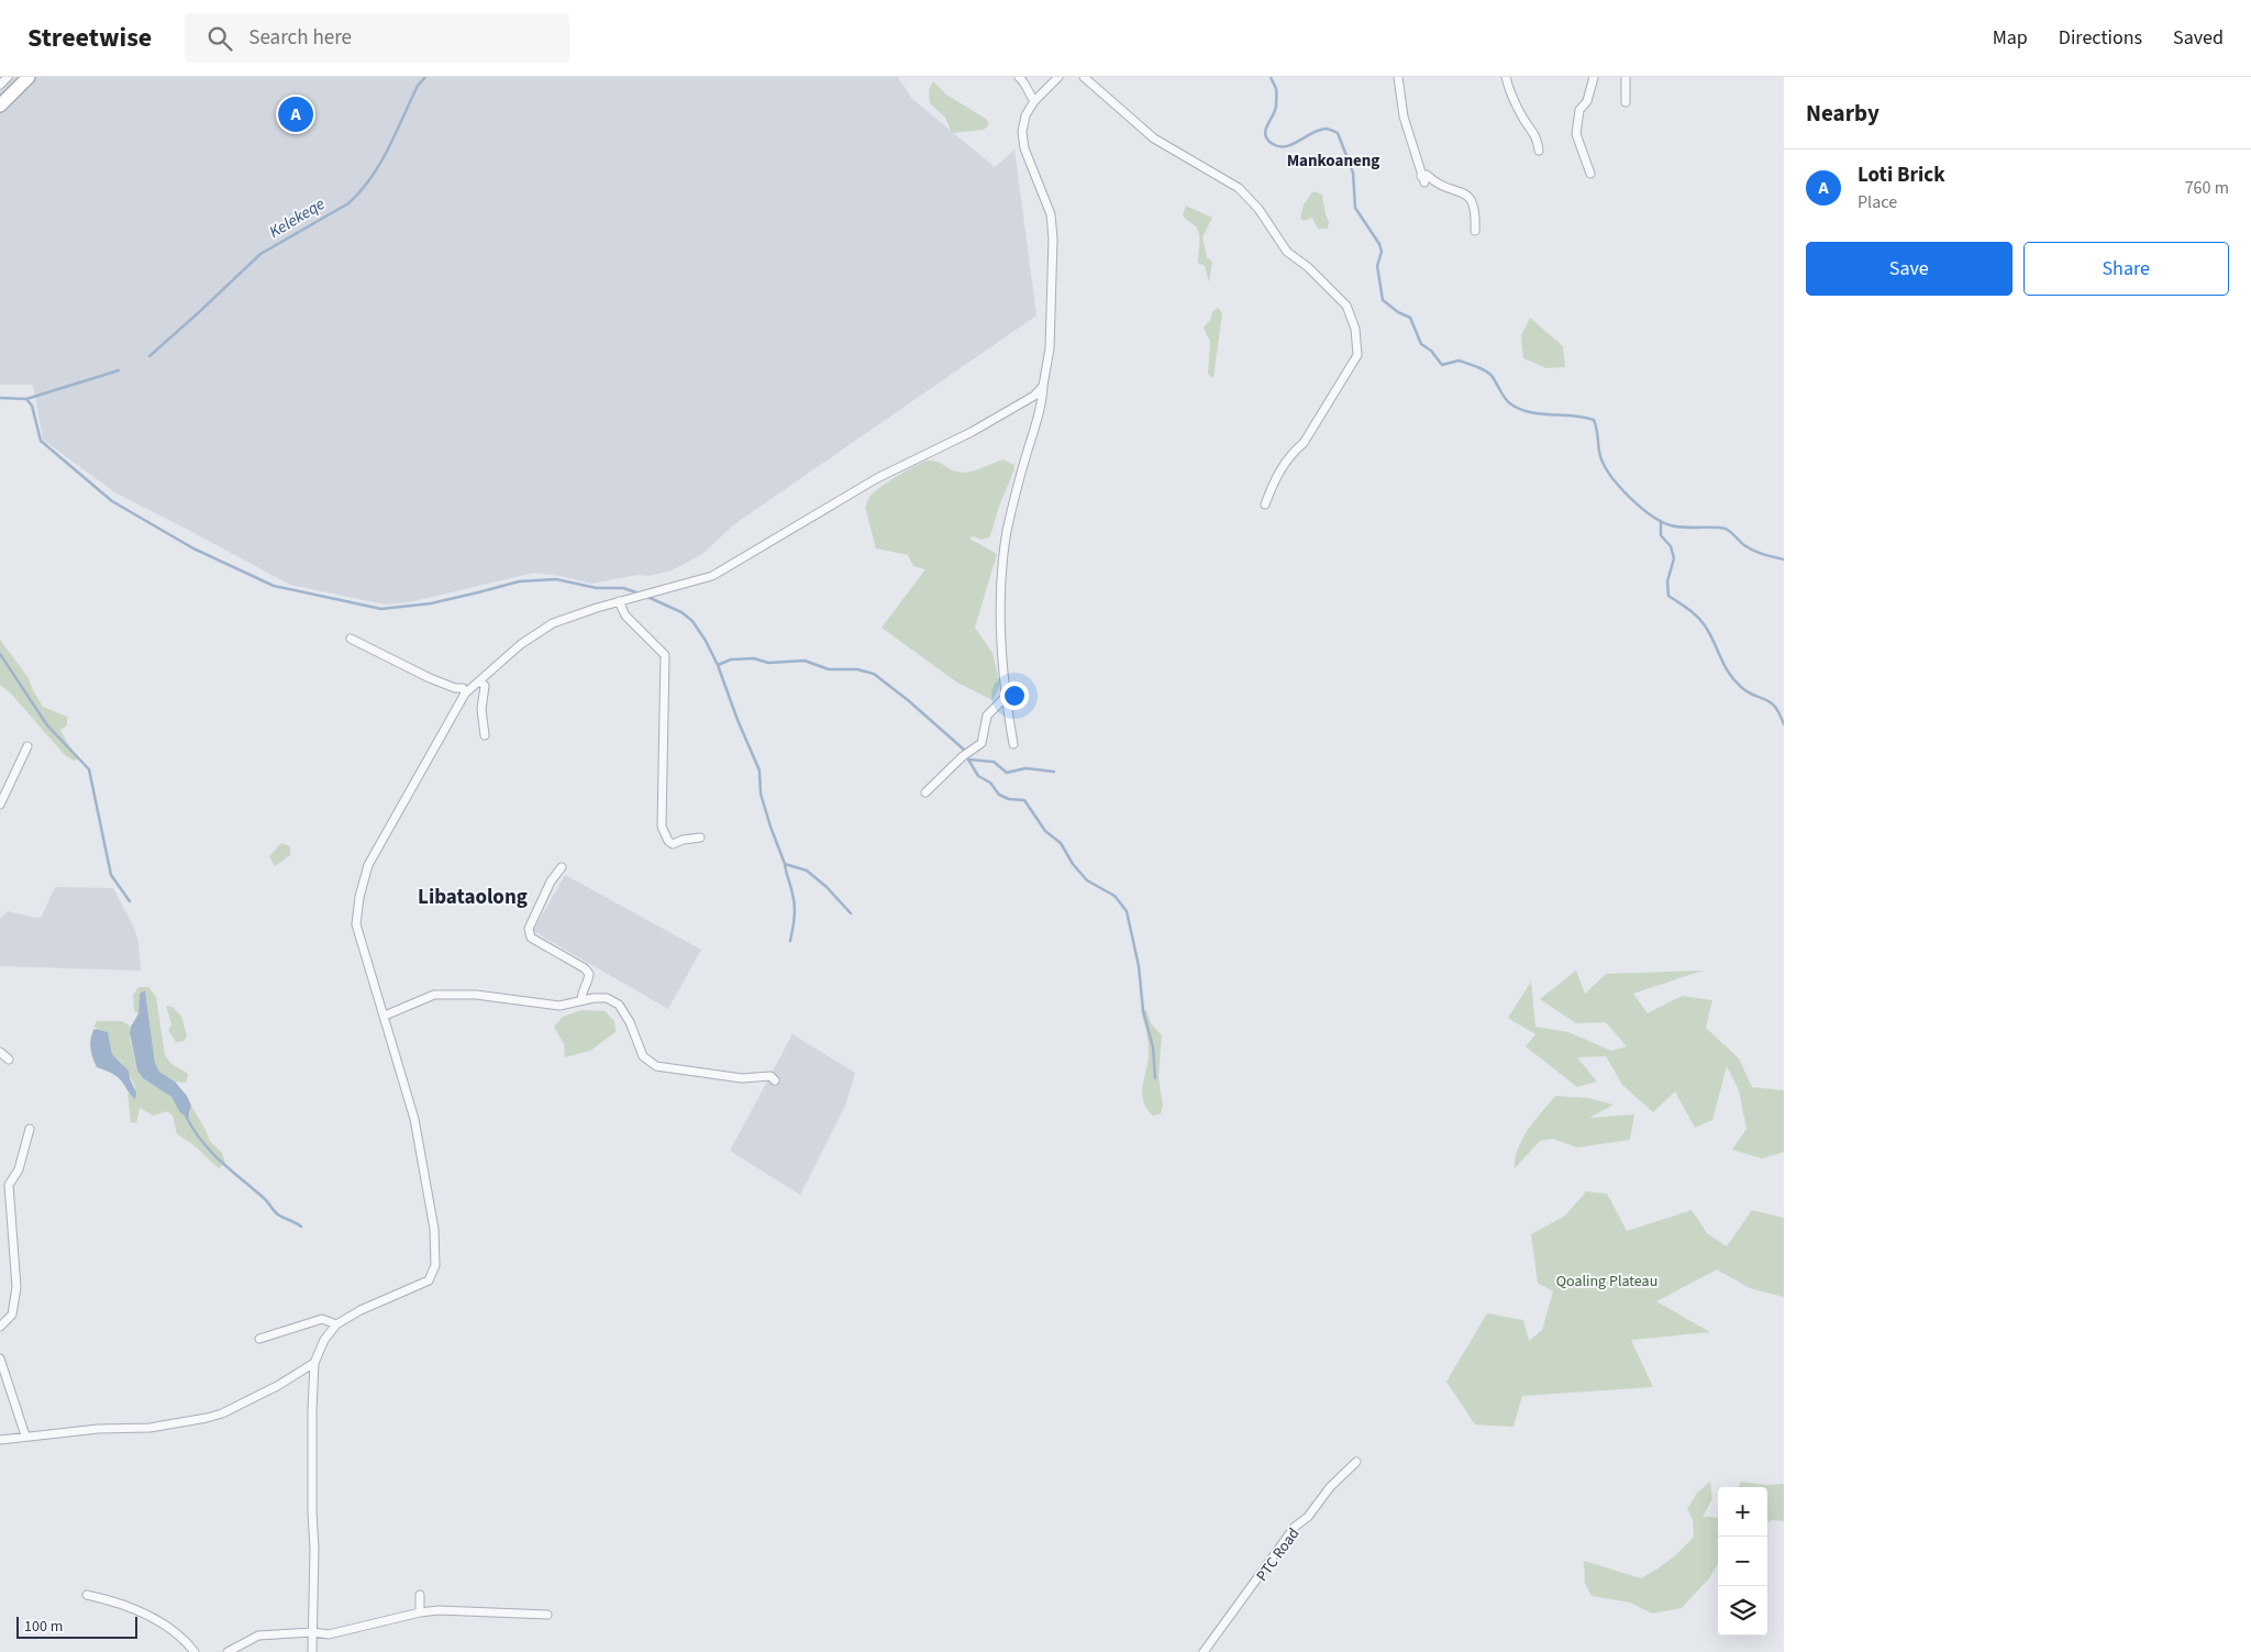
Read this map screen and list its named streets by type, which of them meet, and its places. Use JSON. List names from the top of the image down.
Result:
{
  "streets": {
    "street": ["PTC Road"]
  },
  "districts": ["Mankoaneng", "Libataolong"],
  "water": ["Kelekeqe"],
  "parks": ["Qoaling Plateau"],
  "scale_bar": "100 m",
  "page": {
    "header": "Streetwise",
    "search": "Search here",
    "nav": ["Map", "Directions", "Saved"],
    "heading": "Nearby",
    "pins": "A",
    "list": [
      {
        "mark": "A",
        "name": "Loti Brick",
        "note": "Place",
        "value": "760 m"
      }
    ],
    "buttons": ["Save", "Share"],
    "map_buttons": ["+", "−"],
    "scale": "100 m"
  }
}
